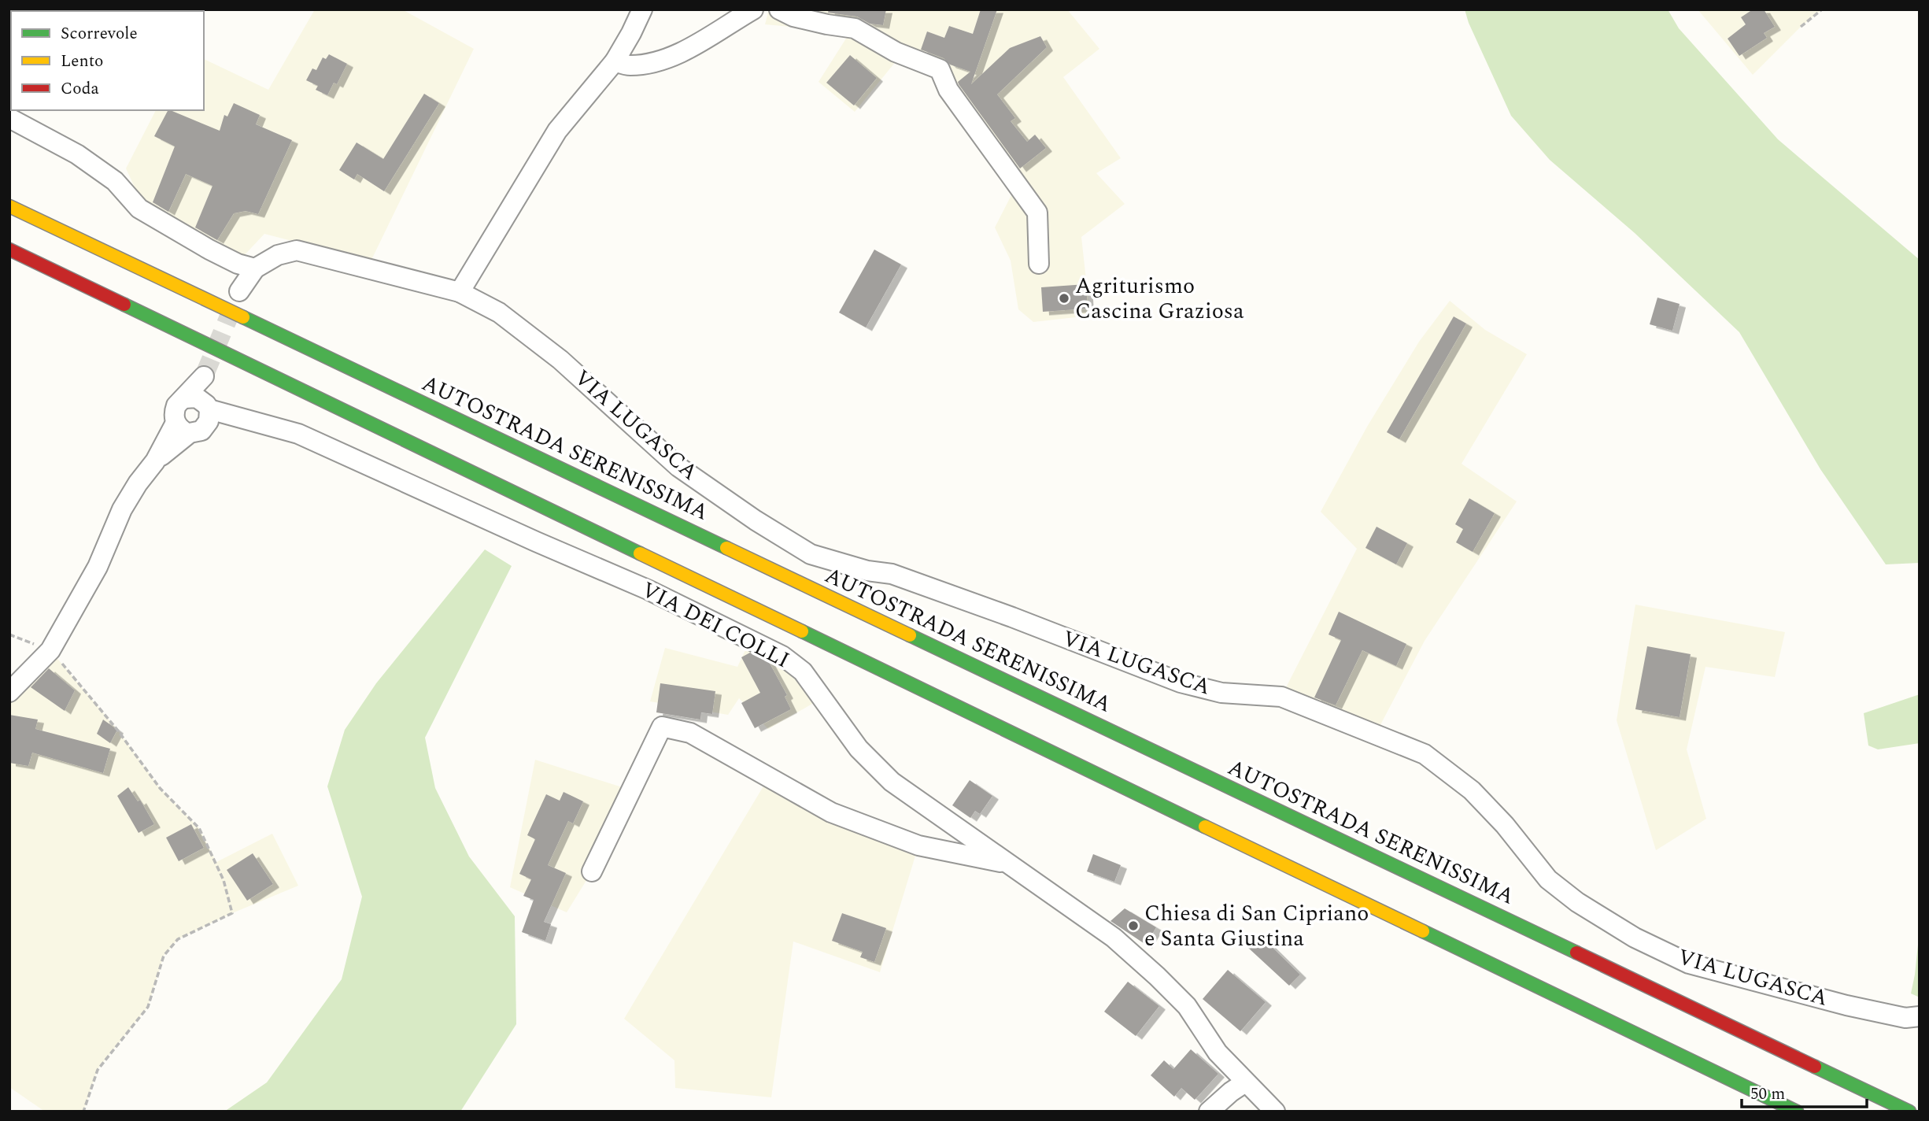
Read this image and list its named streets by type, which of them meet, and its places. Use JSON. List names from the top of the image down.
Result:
{
  "streets": {
    "highway": ["AUTOSTRADA SERENISSIMA"],
    "street": ["VIA LUGASCA", "VIA DEI COLLI"]
  },
  "places": ["Agriturismo Cascina Graziosa", "Chiesa di San Cipriano e Santa Giustina"],
  "legend": ["Scorrevole", "Lento", "Coda"],
  "scale_bar": "50 m"
}
